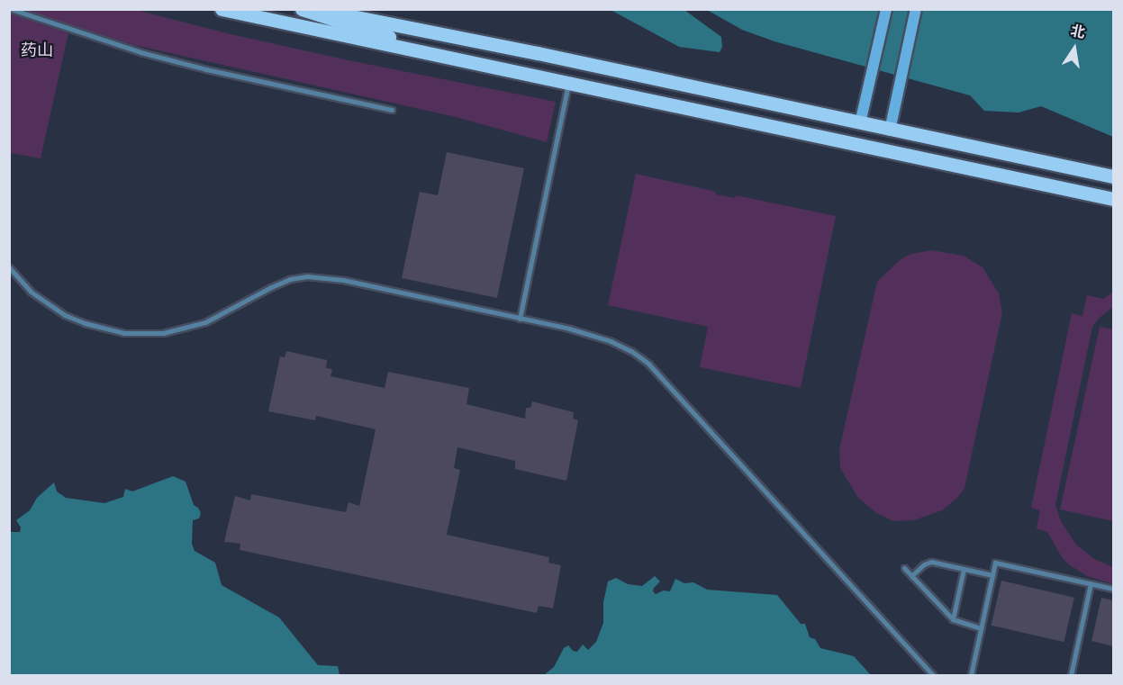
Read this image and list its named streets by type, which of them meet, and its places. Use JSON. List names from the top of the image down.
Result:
{
  "parks": ["药山"],
  "north": "top"
}
